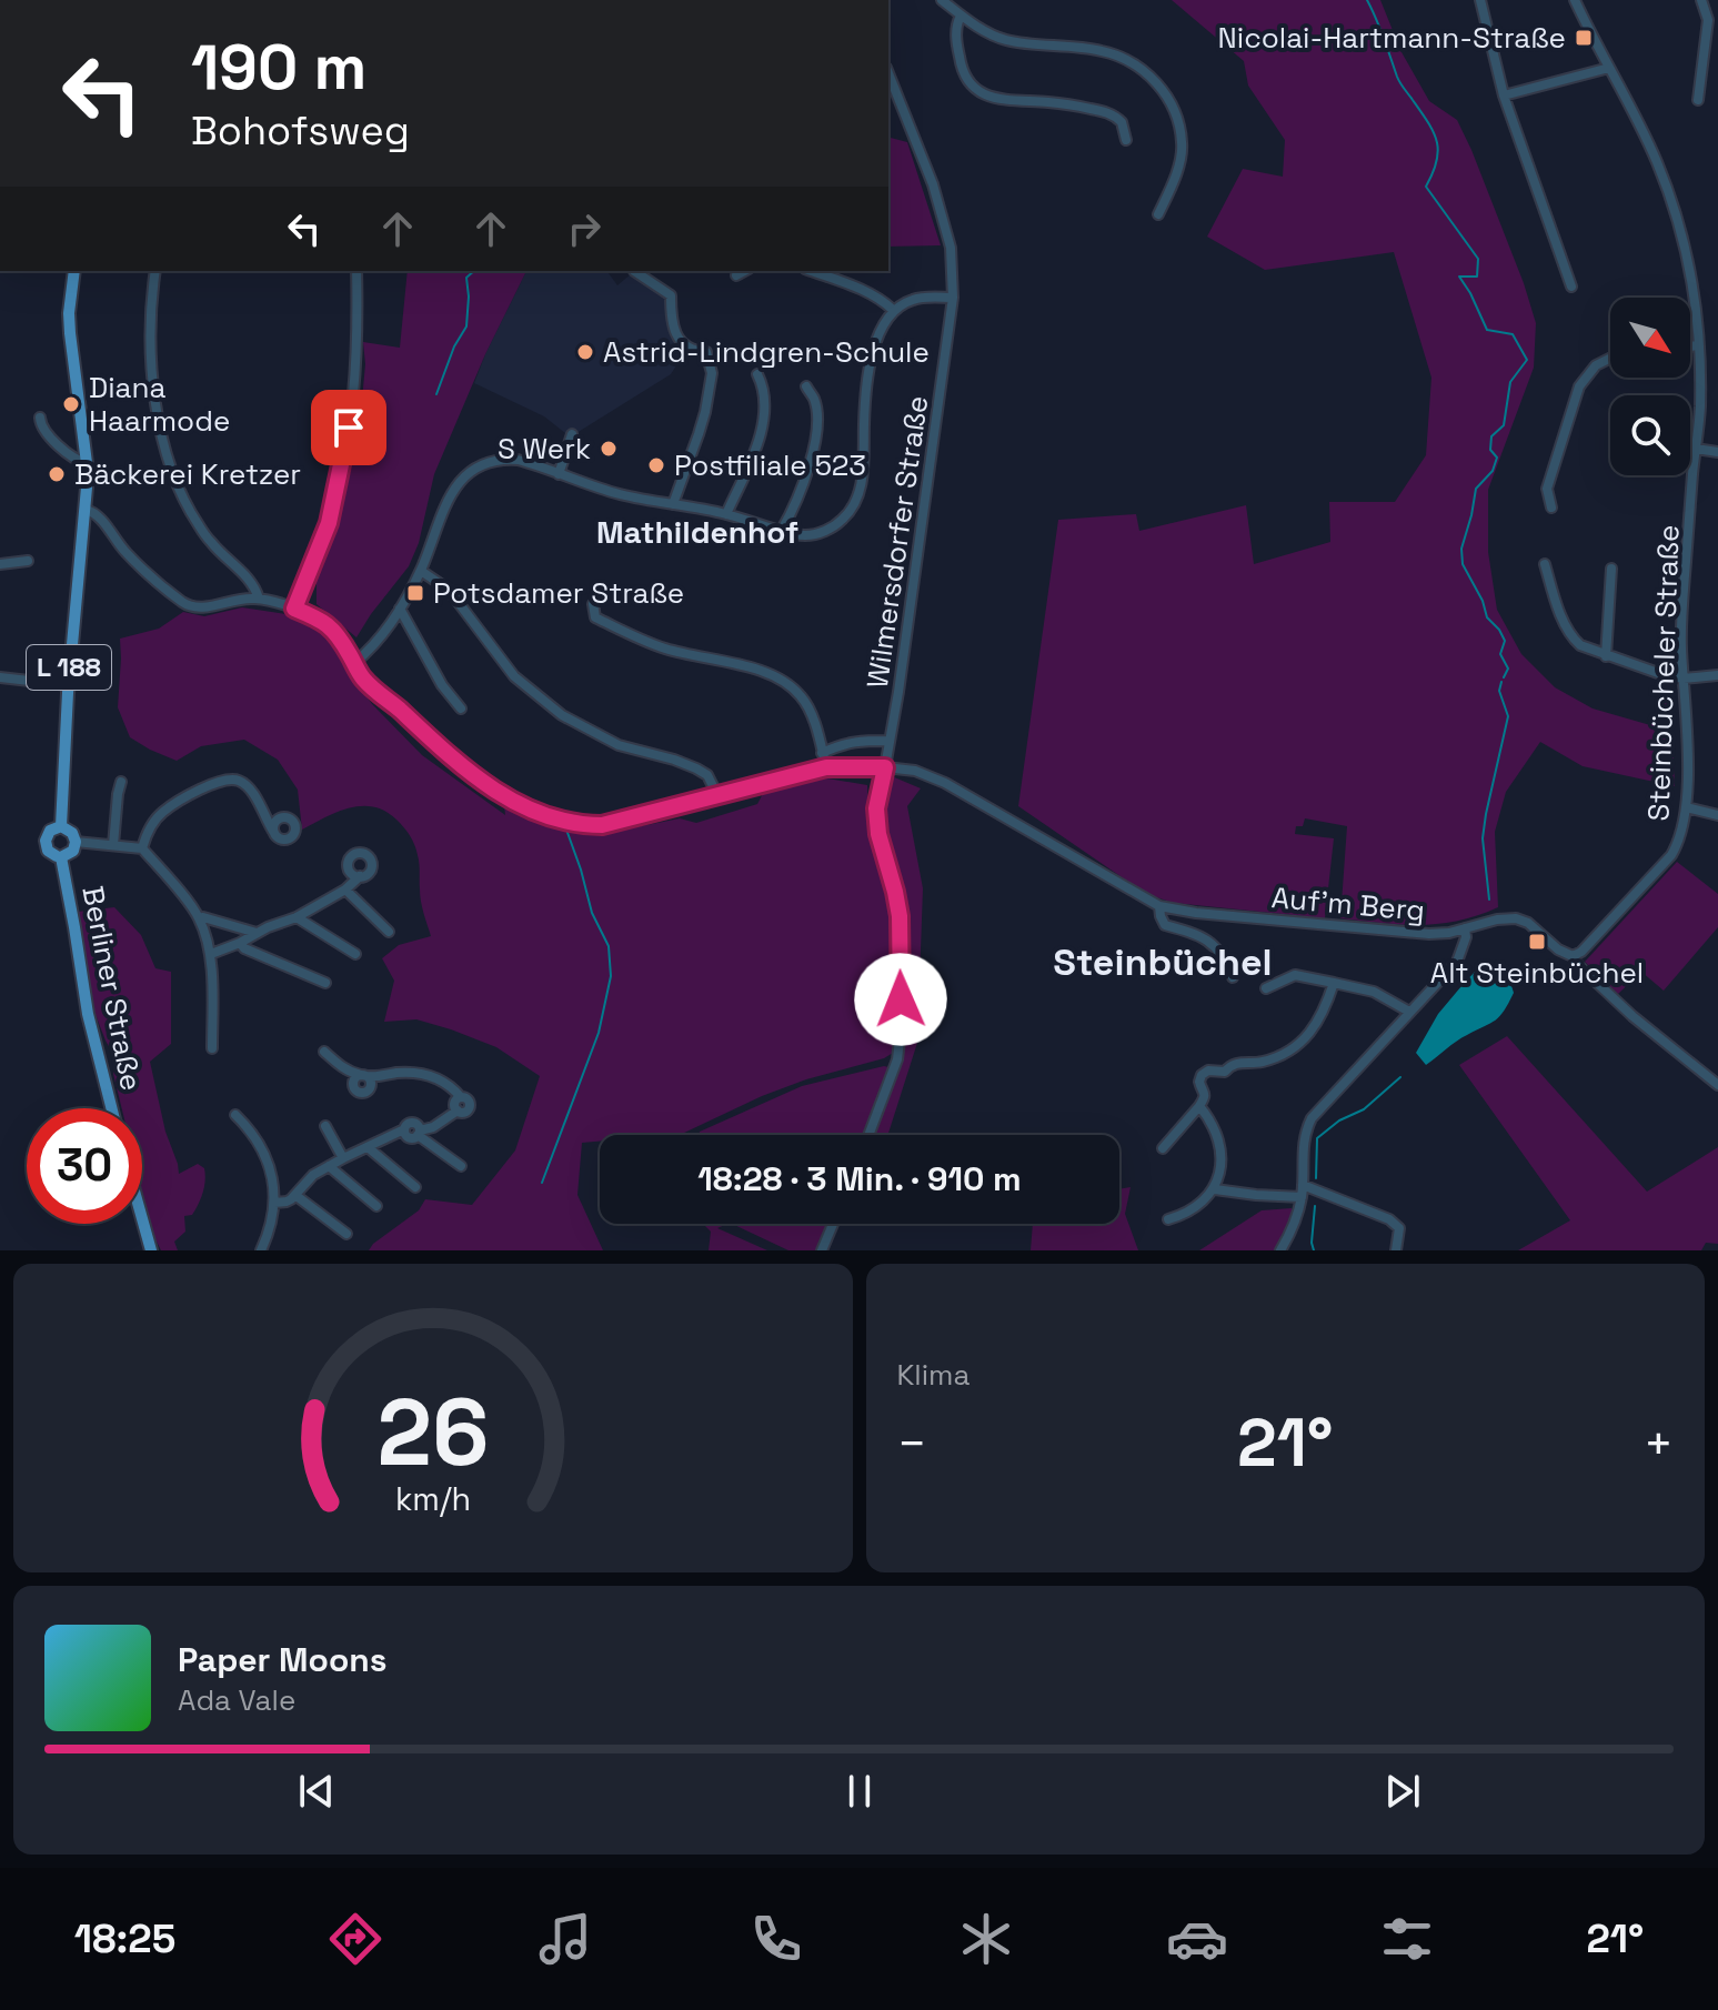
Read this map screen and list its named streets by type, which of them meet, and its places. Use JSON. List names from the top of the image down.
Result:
{
  "streets": {
    "main road": ["L 188", "Berliner Straße"],
    "street": ["Wilmersdorfer Straße", "Steinbücheler Straße", "Auf'm Berg"]
  },
  "crossings": [
    ["Wilmersdorfer Straße", "Auf'm Berg"],
    ["L 188", "Auf'm Berg"],
    ["L 188", "Berliner Straße"],
    ["Steinbücheler Straße", "Auf'm Berg"]
  ],
  "districts": ["Mathildenhof", "Steinbüchel"],
  "places": {
    "transit": ["Nicolai-Hartmann-Straße", "Potsdamer Straße", "Alt Steinbüchel"],
    "other": [
      "Astrid-Lindgren-Schule",
      "Diana Haarmode",
      "S Werk",
      "Postfiliale 523",
      "Bäckerei Kretzer"
    ]
  },
  "north": "bottom right",
  "page": {
    "turn": ["190 m", "Bohofsweg"],
    "limit": "30",
    "trip": "18:28 · 3 Min. · 910 m",
    "tile": "Klima",
    "heat": ["−", "21°", "+"],
    "song": ["Paper Moons", "Ada Vale"],
    "tabs": ["18:25", "21°"],
    "gauge": ["26", "km/h"]
  }
}
